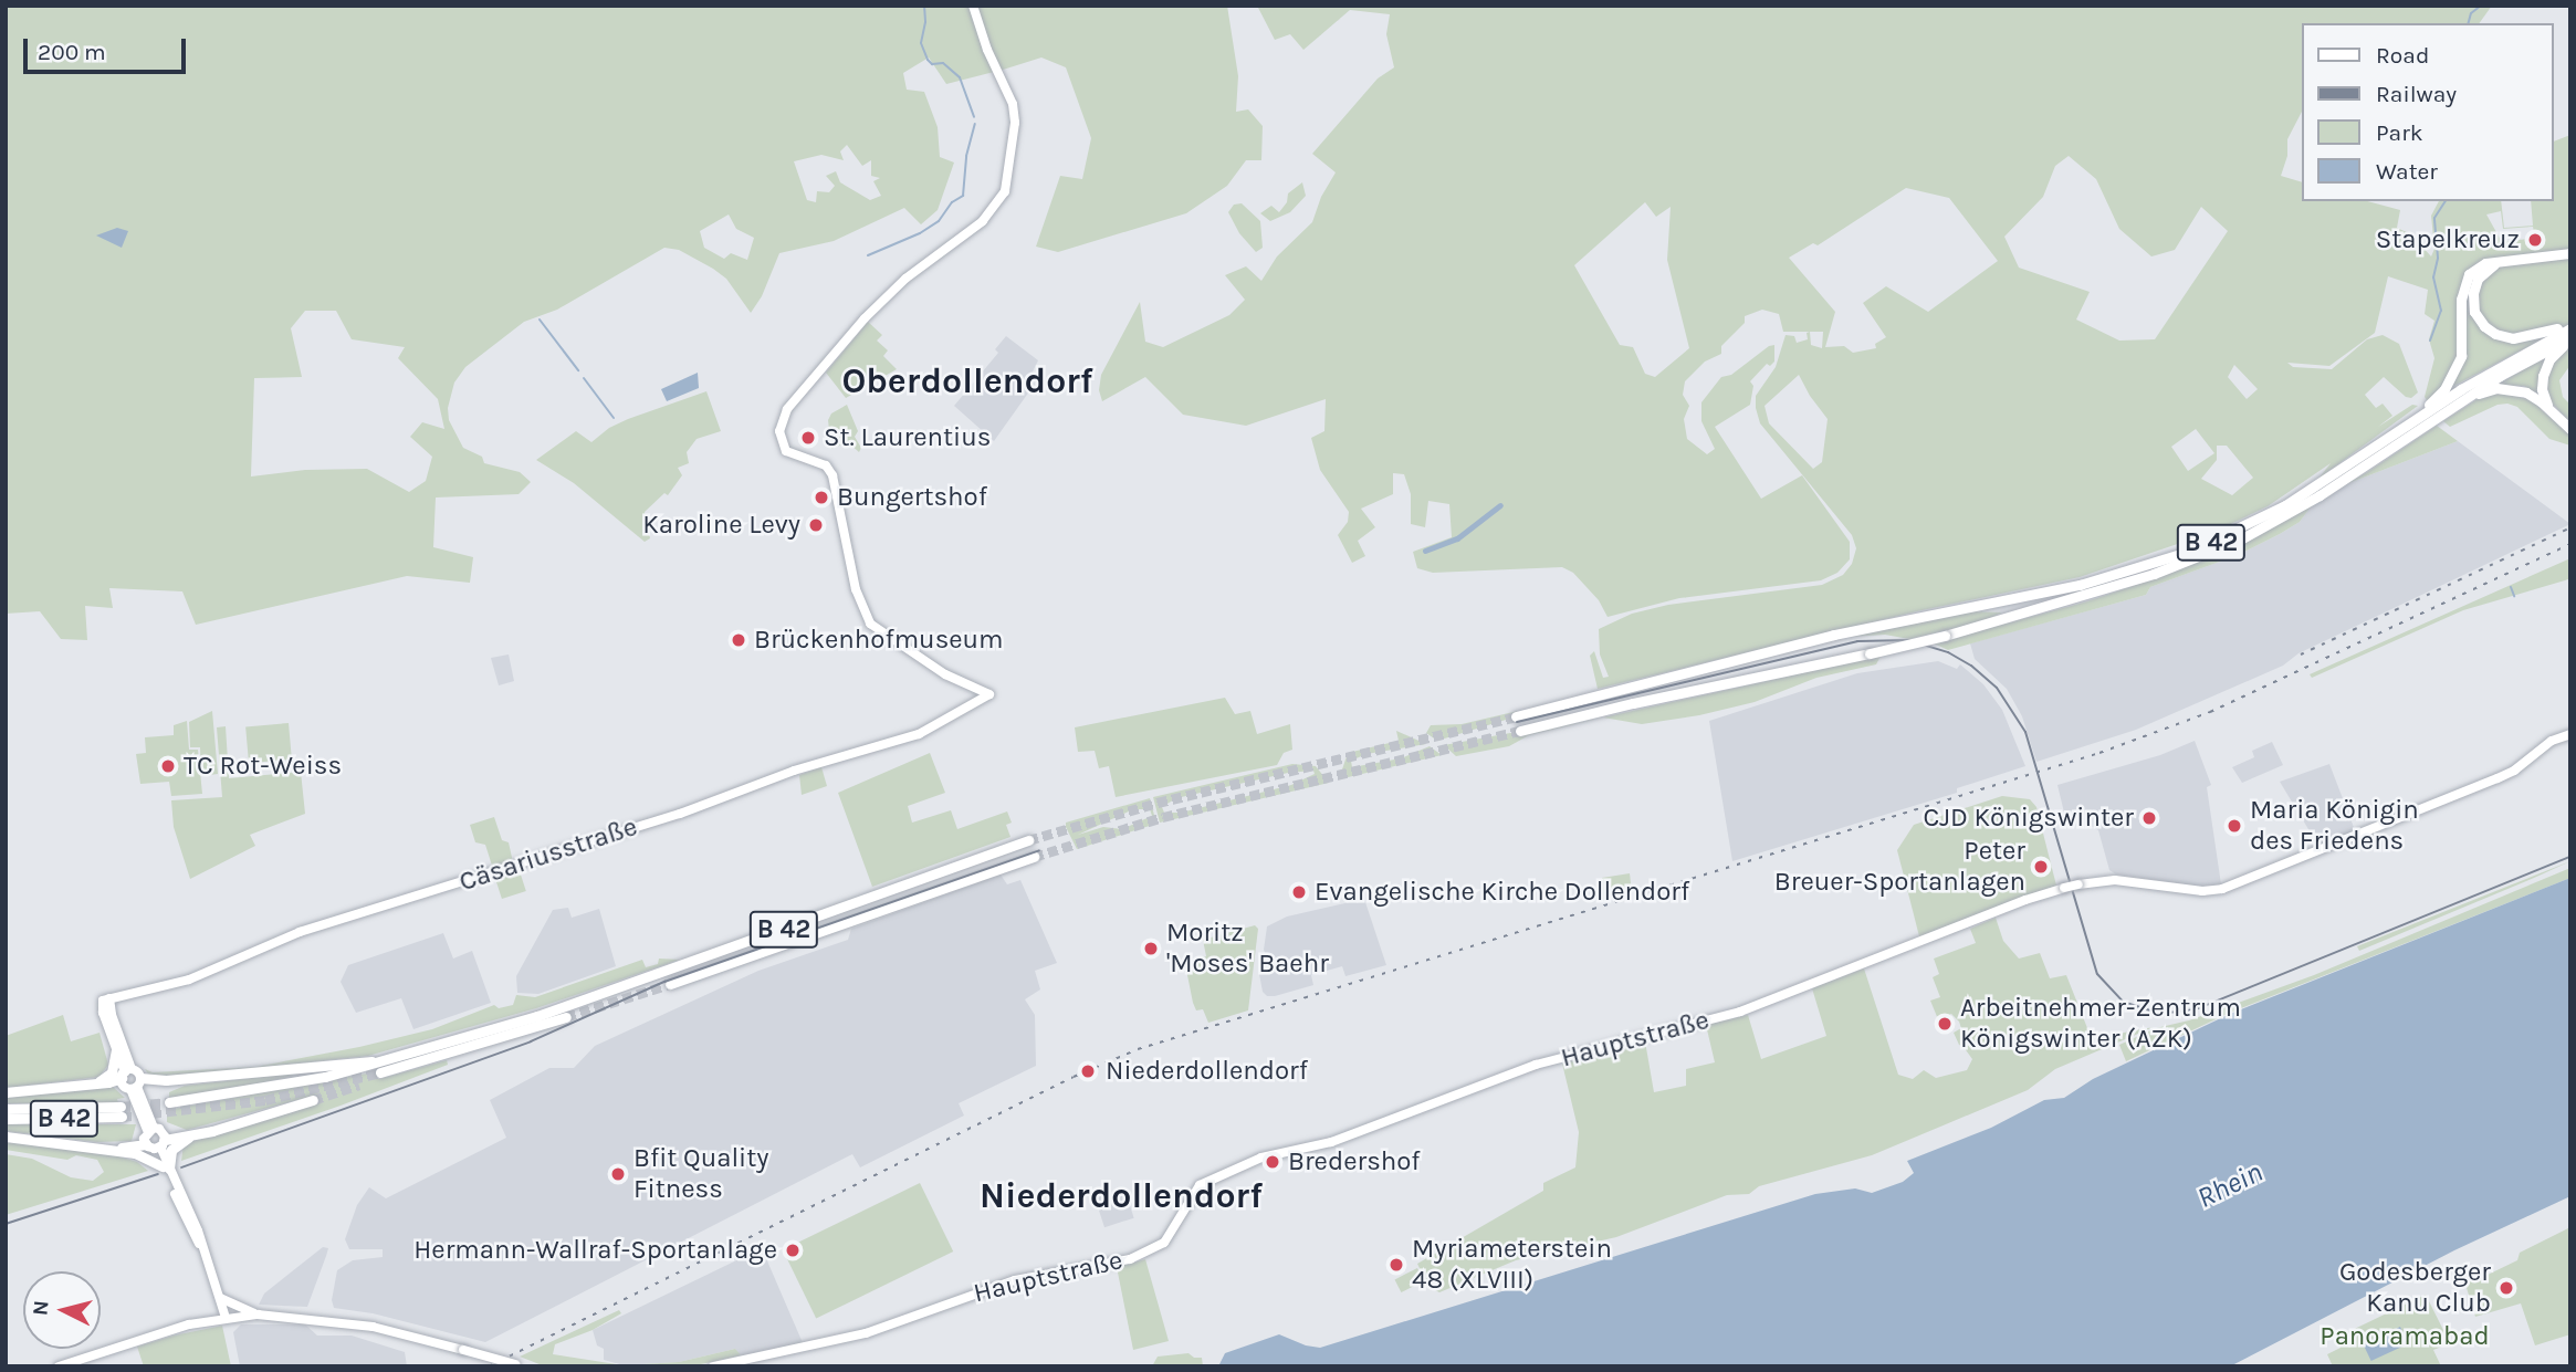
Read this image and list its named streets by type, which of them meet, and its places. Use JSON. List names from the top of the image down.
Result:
{
  "streets": {
    "highway": ["B 42"],
    "main road": ["Cäsariusstraße", "Hauptstraße"]
  },
  "districts": ["Oberdollendorf", "Niederdollendorf"],
  "water": ["Rhein"],
  "parks": ["Panoramabad"],
  "places": [
    "Stapelkreuz",
    "St. Laurentius",
    "Bungertshof",
    "Karoline Levy",
    "Brückenhofmuseum",
    "TC Rot-Weiss",
    "CJD Königswinter",
    "Maria Königin des Friedens",
    "Peter Breuer-Sportanlagen",
    "Evangelische Kirche Dollendorf",
    "Moritz 'Moses' Baehr",
    "Arbeitnehmer-Zentrum Königswinter (AZK)",
    "Niederdollendorf",
    "Bredershof",
    "Bfit Quality Fitness",
    "Hermann-Wallraf-Sportanlage",
    "Myriameterstein 48 (XLVIII)",
    "Godesberger Kanu Club"
  ],
  "legend": [
    "Road",
    "Railway",
    "Park",
    "Water"
  ],
  "scale_bar": "200 m",
  "north": "left"
}
